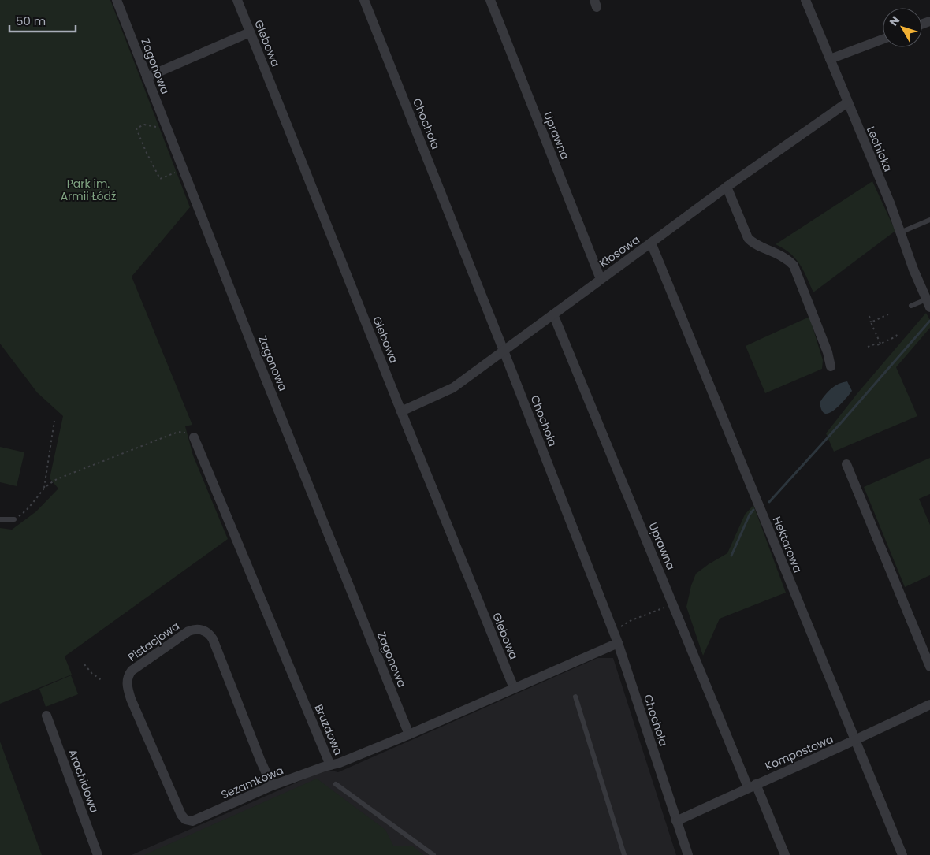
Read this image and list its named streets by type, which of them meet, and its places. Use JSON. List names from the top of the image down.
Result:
{
  "streets": {
    "street": [
      "Glebowa",
      "Zagonowa",
      "Chochoła",
      "Uprawna",
      "Lechicka",
      "Kłosowa",
      "Hektarowa",
      "Pistacjowa",
      "Bruzdowa",
      "Kompostowa",
      "Arachidowa",
      "Sezamkowa"
    ]
  },
  "crossings": [
    ["Glebowa", "Kłosowa"],
    ["Glebowa", "Bruzdowa"],
    ["Zagonowa", "Bruzdowa"],
    ["Chochoła", "Kłosowa"],
    ["Chochoła", "Bruzdowa"],
    ["Chochoła", "Kompostowa"],
    ["Uprawna", "Kłosowa"],
    ["Uprawna", "Kompostowa"],
    ["Lechicka", "Kłosowa"],
    ["Kłosowa", "Hektarowa"],
    ["Hektarowa", "Kompostowa"],
    ["Pistacjowa", "Sezamkowa"],
    ["Bruzdowa", "Sezamkowa"]
  ],
  "parks": ["Park im. Armii Łódź"],
  "scale_bar": "50 m",
  "north": "top left"
}
